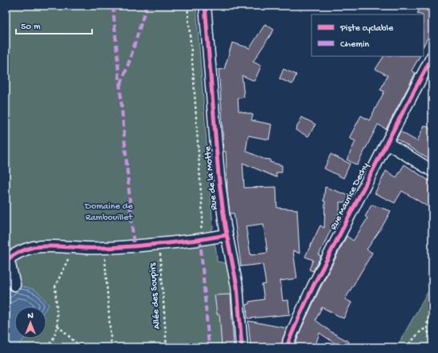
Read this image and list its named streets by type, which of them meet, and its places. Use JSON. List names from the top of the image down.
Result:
{
  "streets": {
    "street": ["Rue de la Motte", "Rue Maurice Dechy"],
    "path": ["Allée des Soupirs"]
  },
  "parks": ["Domaine de Rambouillet"],
  "legend": ["Piste cyclable", "Chemin"],
  "scale_bar": "50 m",
  "north": "top"
}
